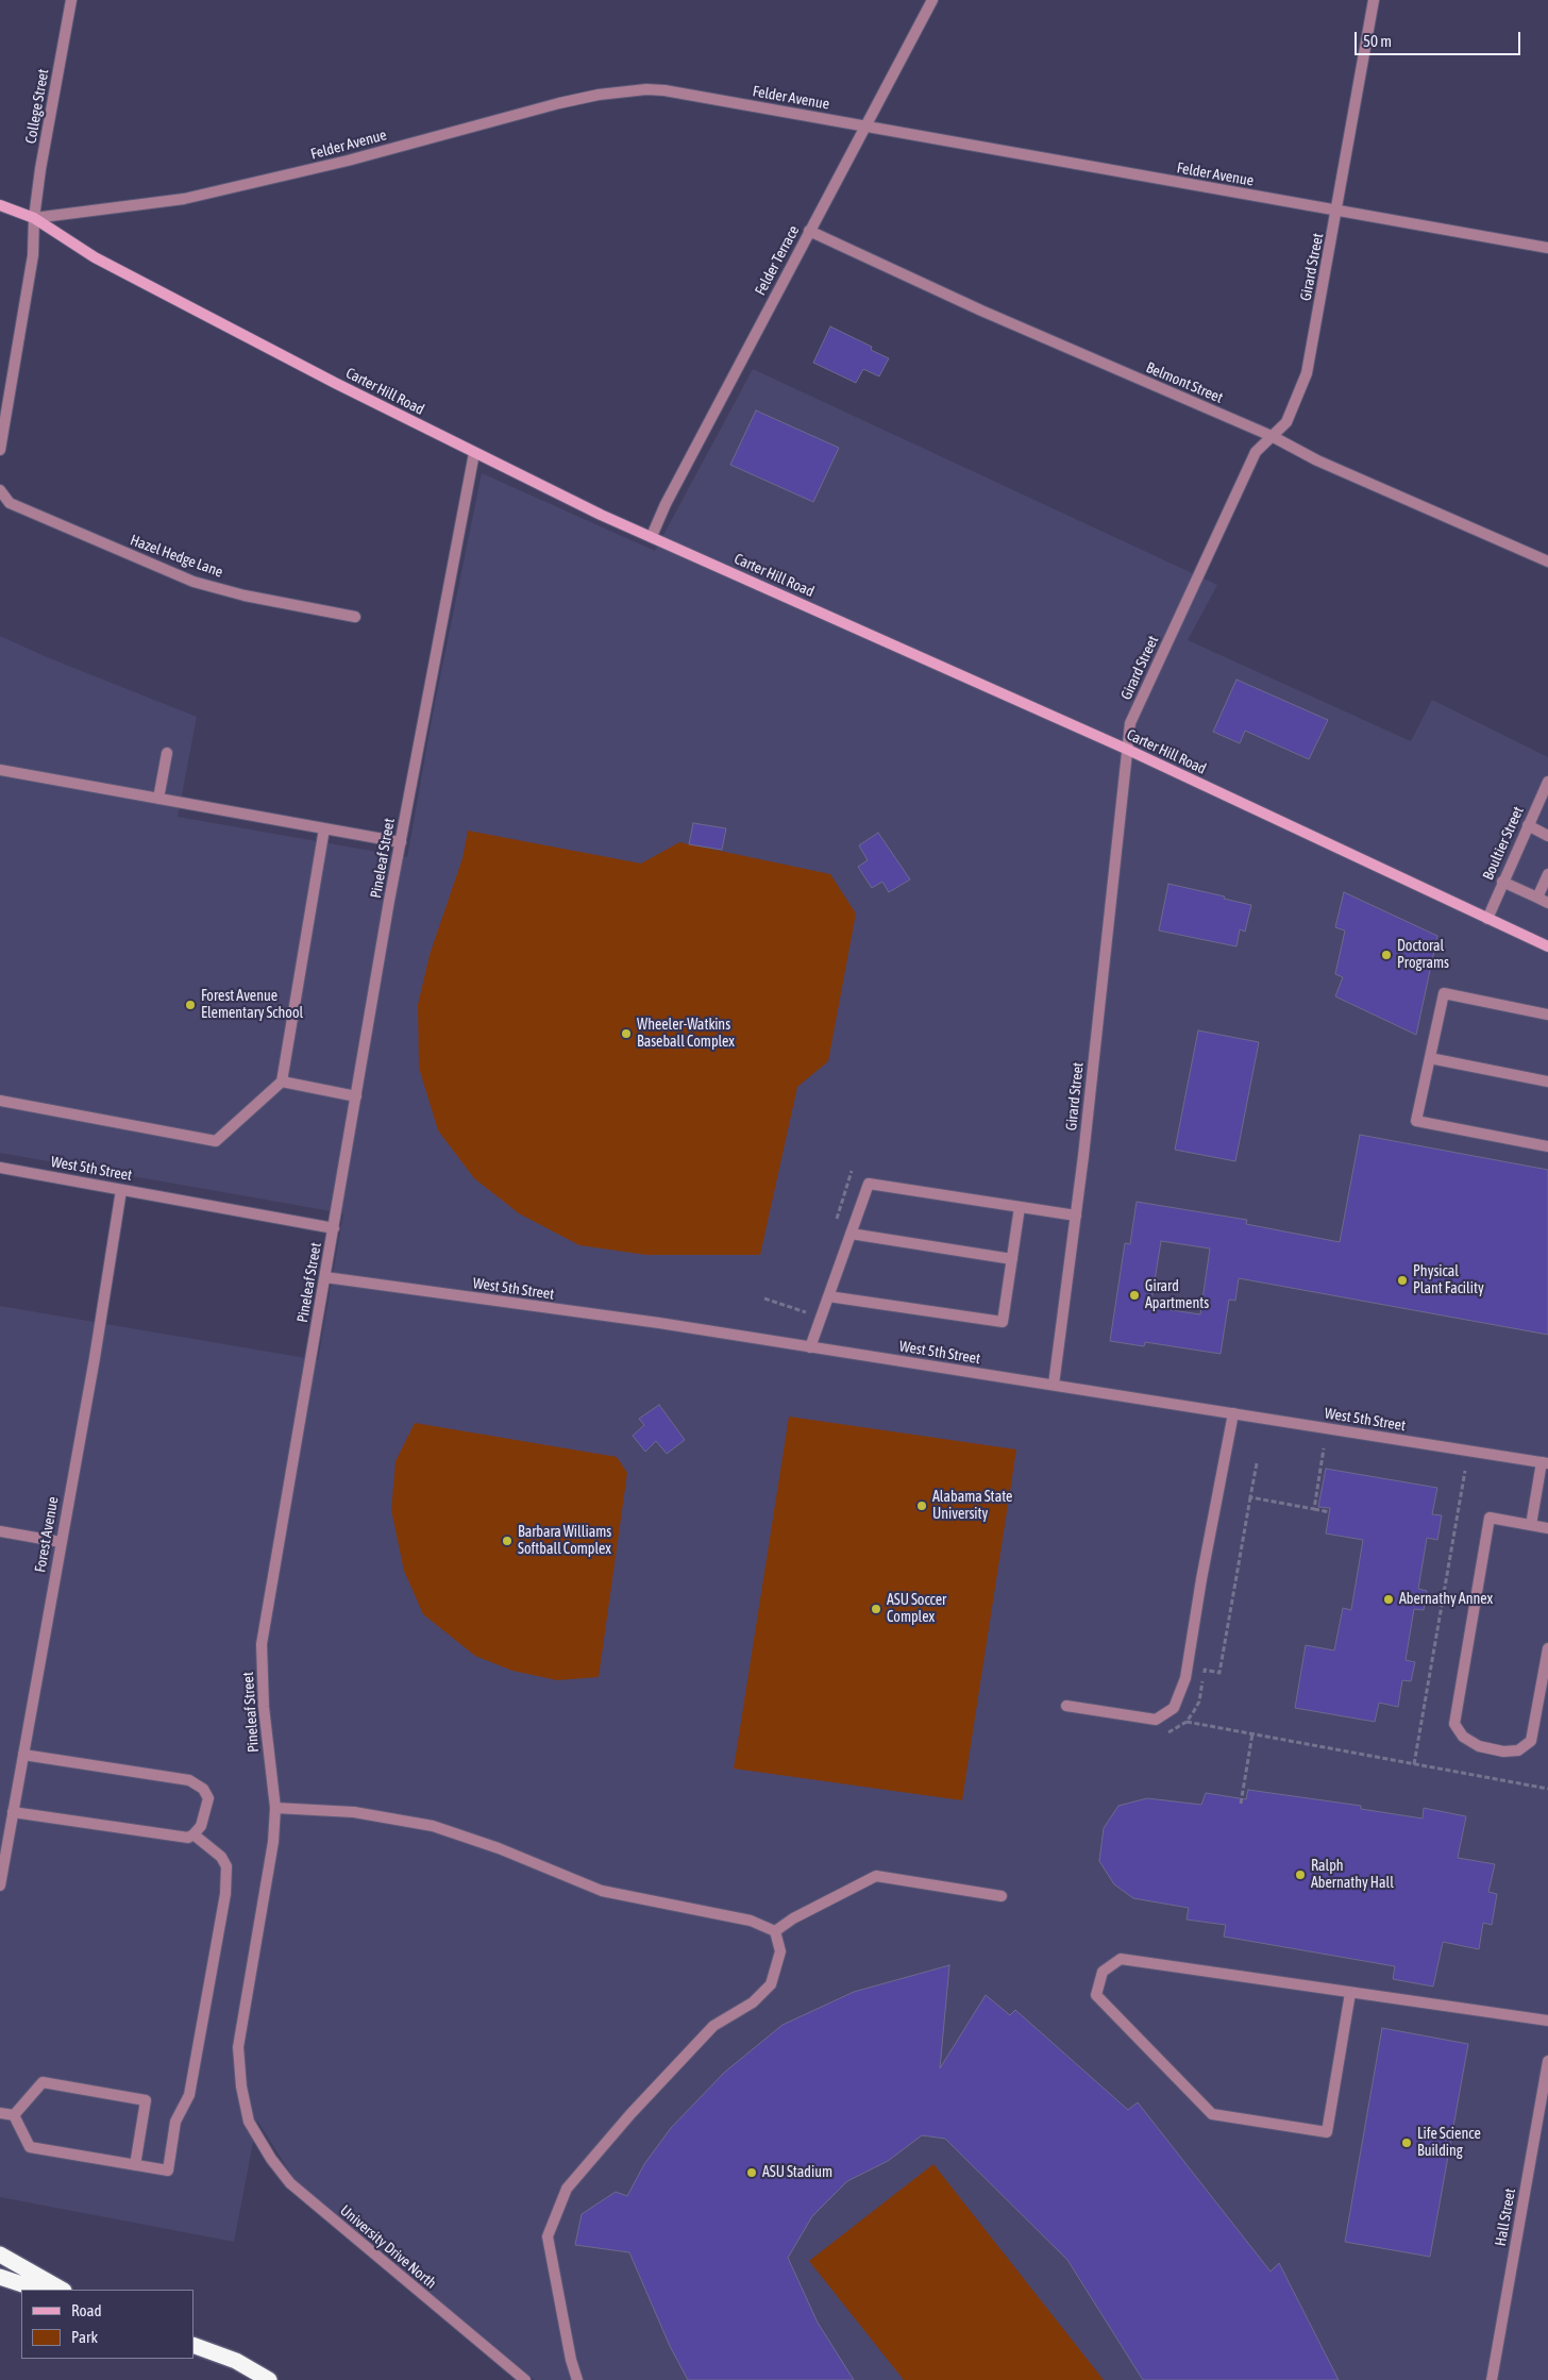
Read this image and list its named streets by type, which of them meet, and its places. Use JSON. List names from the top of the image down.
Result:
{
  "streets": {
    "main road": ["Carter Hill Road"],
    "street": [
      "Felder Avenue",
      "College Street",
      "Felder Terrace",
      "Girard Street",
      "Belmont Street",
      "Hazel Hedge Lane",
      "Boultier Street",
      "Pineleaf Street",
      "West 5th Street",
      "Forest Avenue",
      "Hall Street",
      "University Drive North"
    ]
  },
  "crossings": [
    ["Felder Avenue", "College Street"],
    ["Felder Avenue", "Felder Terrace"],
    ["Felder Avenue", "Girard Street"],
    ["Felder Avenue", "Carter Hill Road"],
    ["College Street", "Carter Hill Road"],
    ["Felder Terrace", "Belmont Street"],
    ["Felder Terrace", "Carter Hill Road"],
    ["Girard Street", "Belmont Street"],
    ["Girard Street", "Carter Hill Road"],
    ["Girard Street", "West 5th Street"],
    ["Carter Hill Road", "Boultier Street"],
    ["Carter Hill Road", "Pineleaf Street"],
    ["Pineleaf Street", "West 5th Street"],
    ["Pineleaf Street", "University Drive North"],
    ["West 5th Street", "Forest Avenue"]
  ],
  "places": [
    "Doctoral Programs",
    "Forest Avenue Elementary School",
    "Wheeler-Watkins Baseball Complex",
    "Physical Plant Facility",
    "Girard Apartments",
    "Alabama State University",
    "Barbara Williams Softball Complex",
    "Abernathy Annex",
    "ASU Soccer Complex",
    "Ralph Abernathy Hall",
    "Life Science Building",
    "ASU Stadium"
  ],
  "legend": ["Road", "Park"],
  "scale_bar": "50 m"
}
